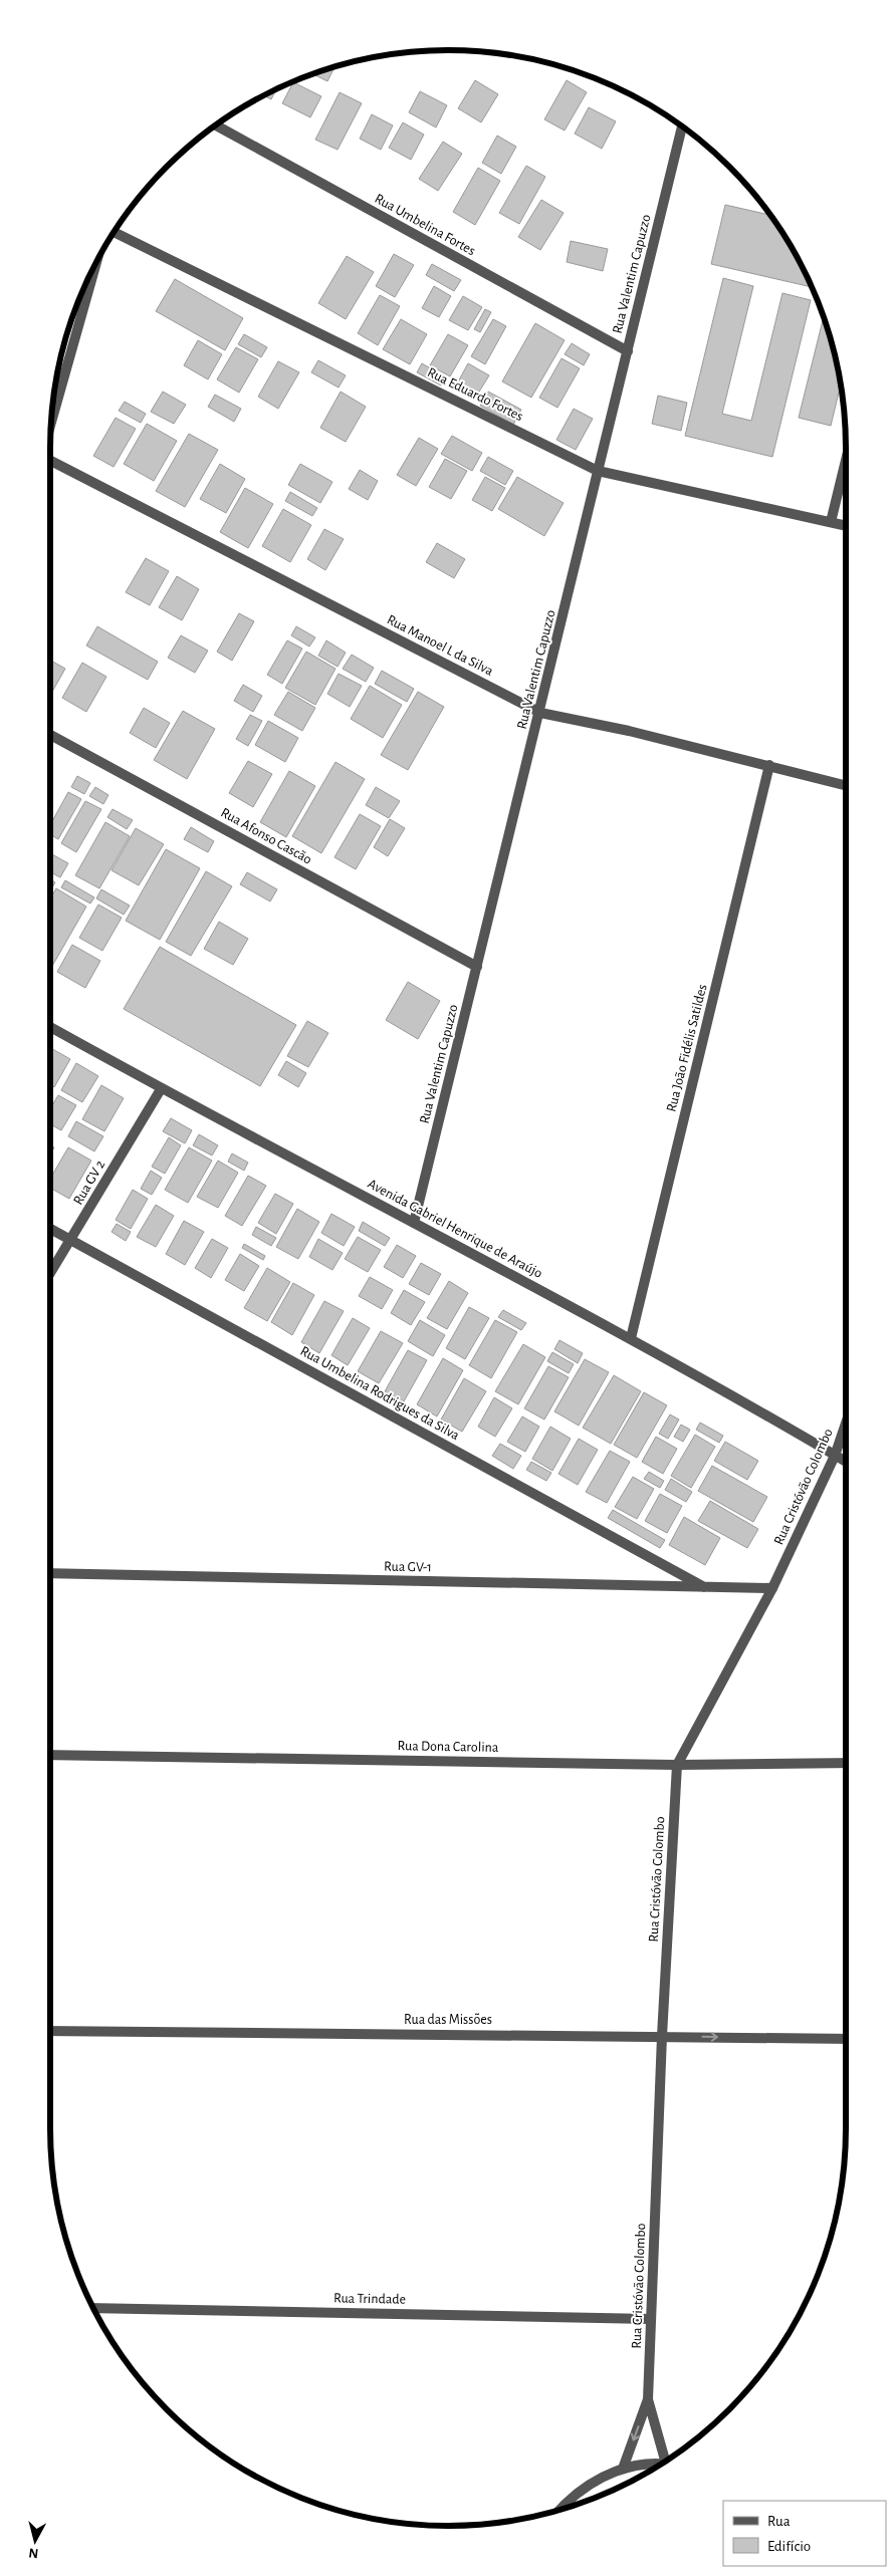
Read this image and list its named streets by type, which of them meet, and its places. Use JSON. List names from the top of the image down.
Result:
{
  "streets": {
    "street": [
      "Rua Umbelina Fortes",
      "Rua Valentim Capuzzo",
      "Rua Eduardo Fortes",
      "Rua Manoel L da Silva",
      "Rua Afonso Cascão",
      "Rua João Fidélis Satildes",
      "Rua GV 2",
      "Avenida Gabriel Henrique de Araújo",
      "Rua Umbelina Rodrigues da Silva",
      "Rua Cristóvão Colombo",
      "Rua GV-1",
      "Rua Dona Carolina",
      "Rua das Missões",
      "Rua Trindade"
    ]
  },
  "crossings": [
    ["Rua Umbelina Fortes", "Rua Valentim Capuzzo"],
    ["Rua Valentim Capuzzo", "Rua Eduardo Fortes"],
    ["Rua Valentim Capuzzo", "Rua Manoel L da Silva"],
    ["Rua Valentim Capuzzo", "Rua Afonso Cascão"],
    ["Rua Valentim Capuzzo", "Avenida Gabriel Henrique de Araújo"],
    ["Rua Manoel L da Silva", "Rua João Fidélis Satildes"],
    ["Rua João Fidélis Satildes", "Avenida Gabriel Henrique de Araújo"],
    ["Rua GV 2", "Avenida Gabriel Henrique de Araújo"],
    ["Rua GV 2", "Rua Umbelina Rodrigues da Silva"],
    ["Avenida Gabriel Henrique de Araújo", "Rua Cristóvão Colombo"],
    ["Rua Umbelina Rodrigues da Silva", "Rua GV-1"],
    ["Rua Cristóvão Colombo", "Rua GV-1"],
    ["Rua Cristóvão Colombo", "Rua Dona Carolina"],
    ["Rua Cristóvão Colombo", "Rua das Missões"],
    ["Rua Cristóvão Colombo", "Rua Trindade"]
  ],
  "legend": ["Rua", "Edifício"],
  "north": "bottom"
}
